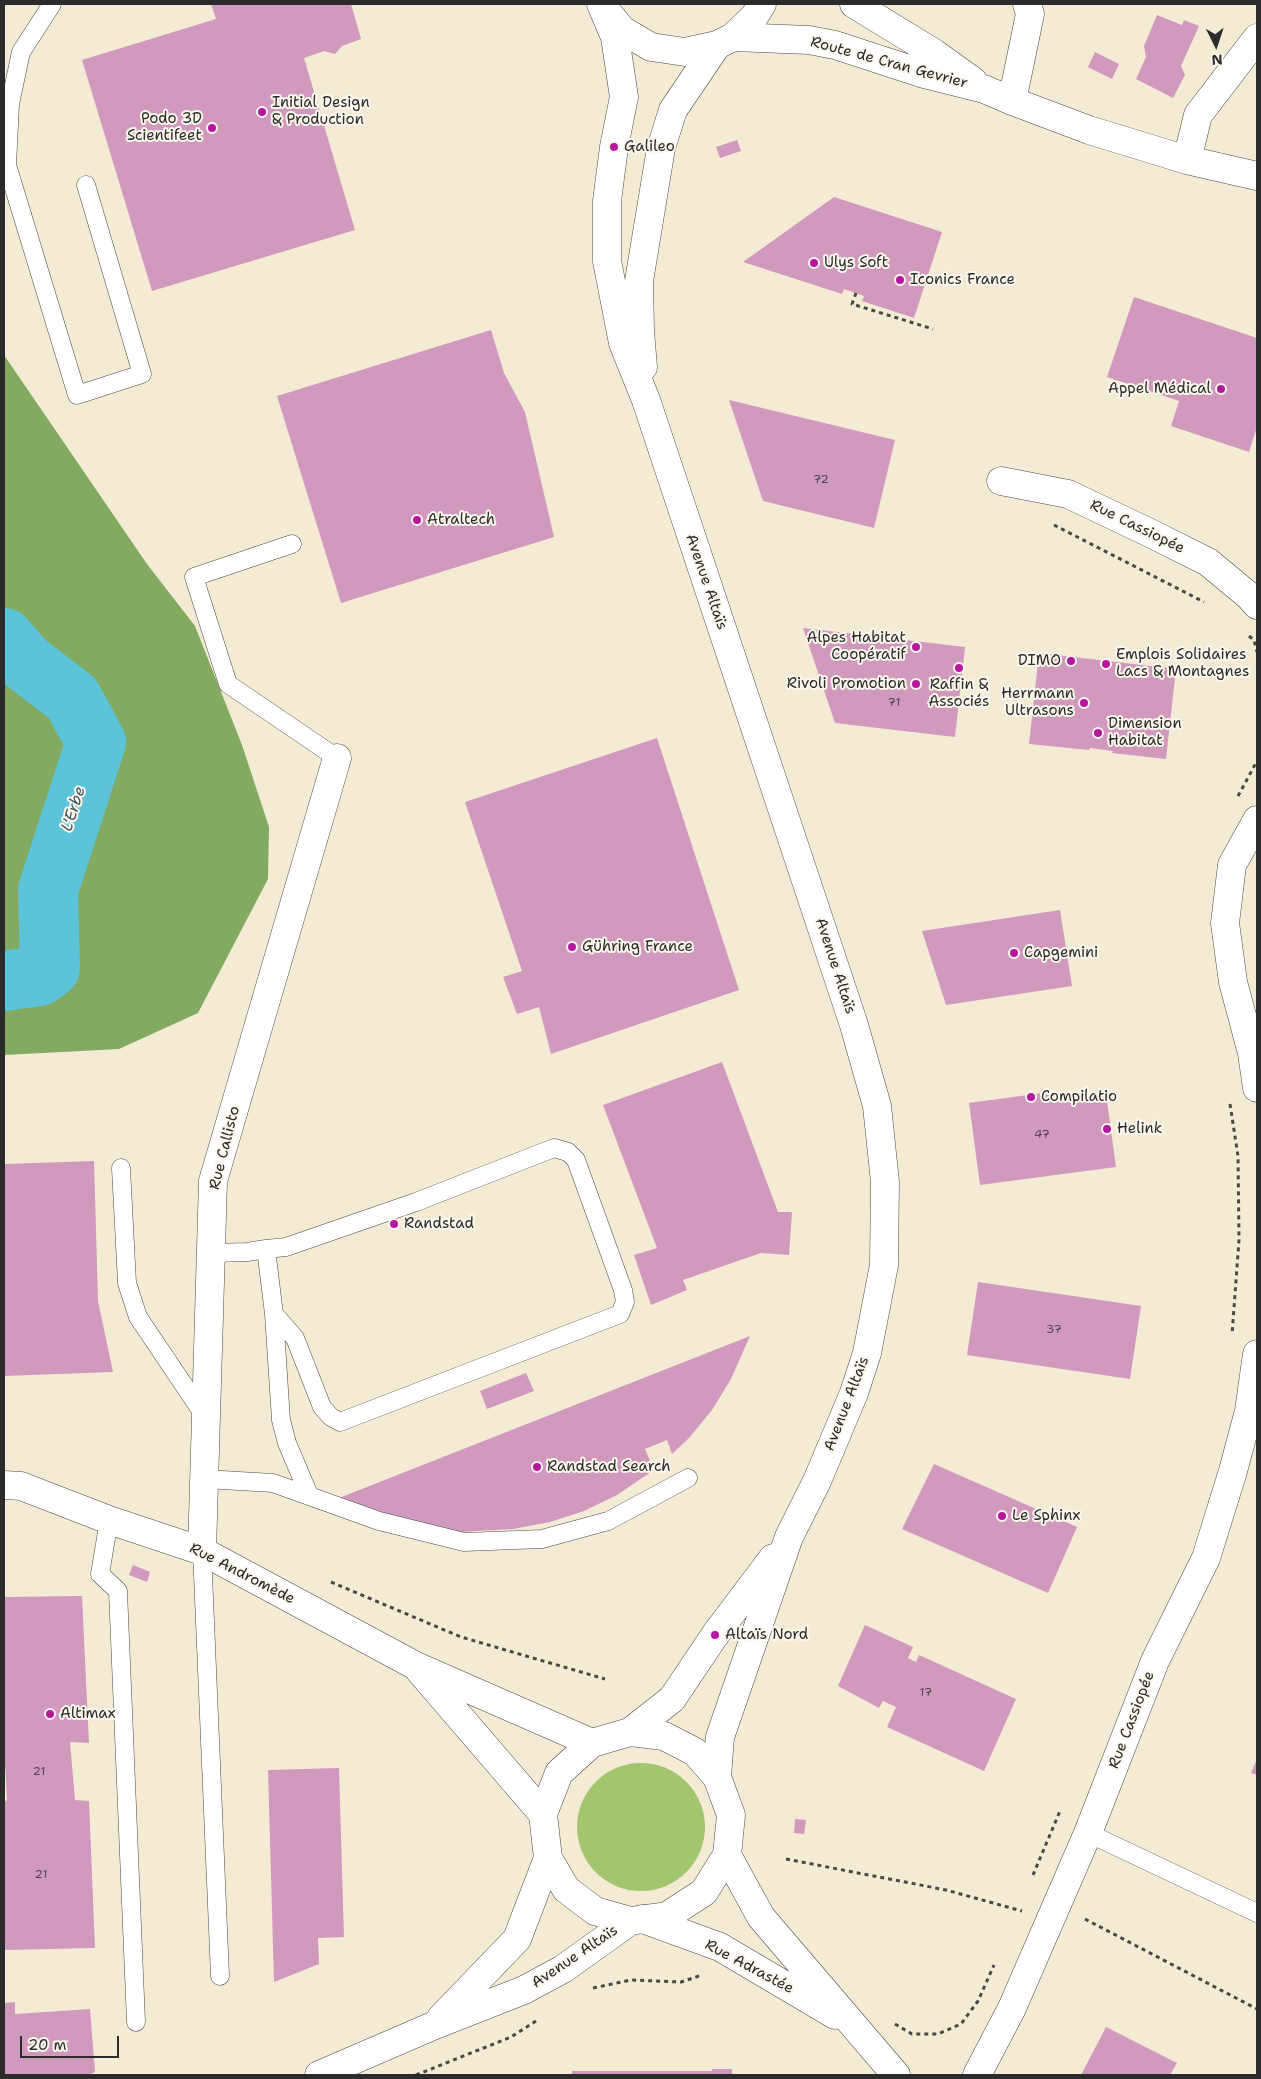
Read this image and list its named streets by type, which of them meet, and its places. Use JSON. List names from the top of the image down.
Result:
{
  "streets": {
    "street": [
      "Route de Cran Gevrier",
      "Rue Cassiopée",
      "Avenue Altaïs",
      "Rue Callisto",
      "Rue Andromède",
      "Rue Adrastée"
    ]
  },
  "crossings": [
    ["Route de Cran Gevrier", "Avenue Altaïs"],
    ["Avenue Altaïs", "Rue Adrastée"],
    ["Rue Callisto", "Rue Andromède"]
  ],
  "water": ["L'Erbe"],
  "places": [
    "Initial Design & Production",
    "Podo 3D Scientifeet",
    "Galileo",
    "Ulys Soft",
    "Iconics France",
    "Appel Médical",
    "Atraltech",
    "Alpes Habitat Coopératif",
    "DIMO",
    "Emplois Solidaires Lacs & Montagnes",
    "Raffin & Associés",
    "Rivoli Promotion",
    "Herrmann Ultrasons",
    "Dimension Habitat",
    "Gühring France",
    "Capgemini",
    "Compilatio",
    "Helink",
    "Randstad",
    "Randstad Search",
    "Le Sphinx",
    "Altaïs Nord",
    "Altimax"
  ],
  "house_numbers": [
    "72",
    "71",
    "47",
    "37",
    "17",
    "21",
    "21"
  ],
  "scale_bar": "20 m",
  "north": "bottom"
}
